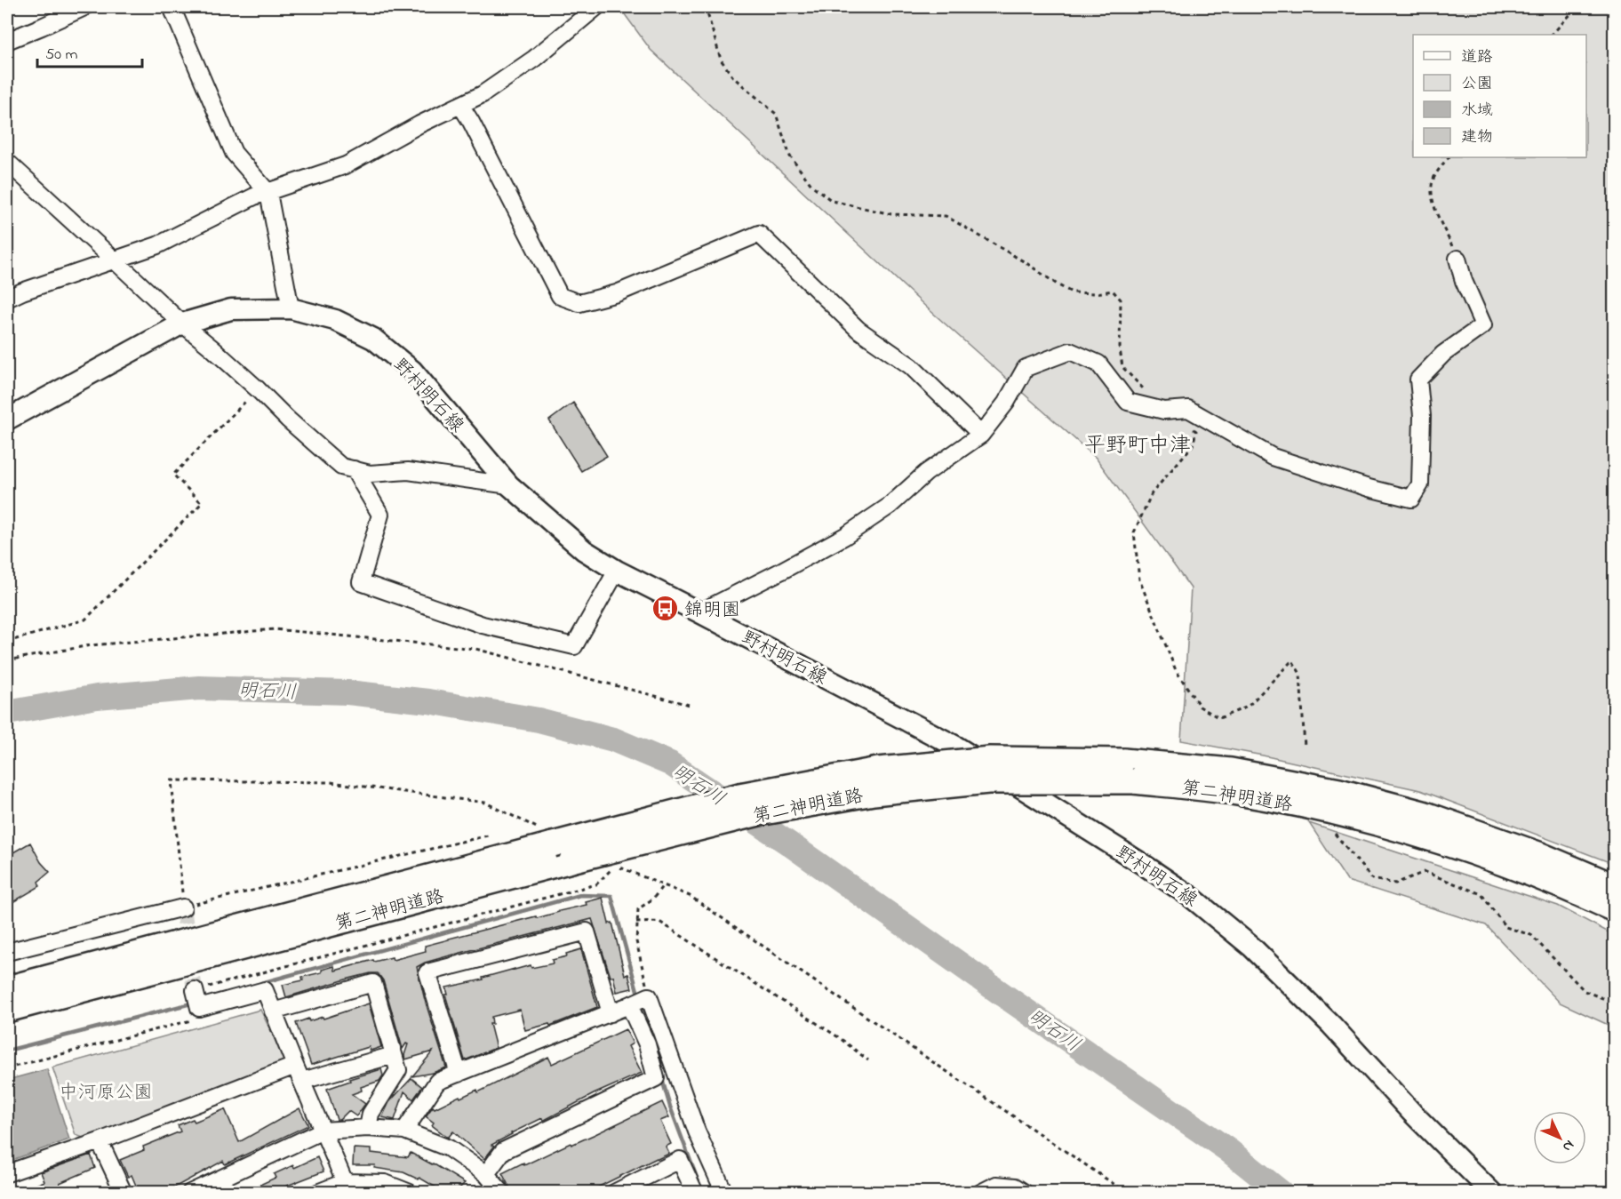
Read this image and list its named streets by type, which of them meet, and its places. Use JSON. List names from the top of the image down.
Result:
{
  "streets": {
    "highway": ["第二神明道路"],
    "main road": ["野村明石線"]
  },
  "districts": ["平野町中津"],
  "water": ["明石川"],
  "parks": ["中河原公園"],
  "places": {
    "bus stop": ["錦明園"]
  },
  "legend": [
    "道路",
    "公園",
    "水域",
    "建物"
  ],
  "scale_bar": "50 m",
  "north": "bottom right"
}
